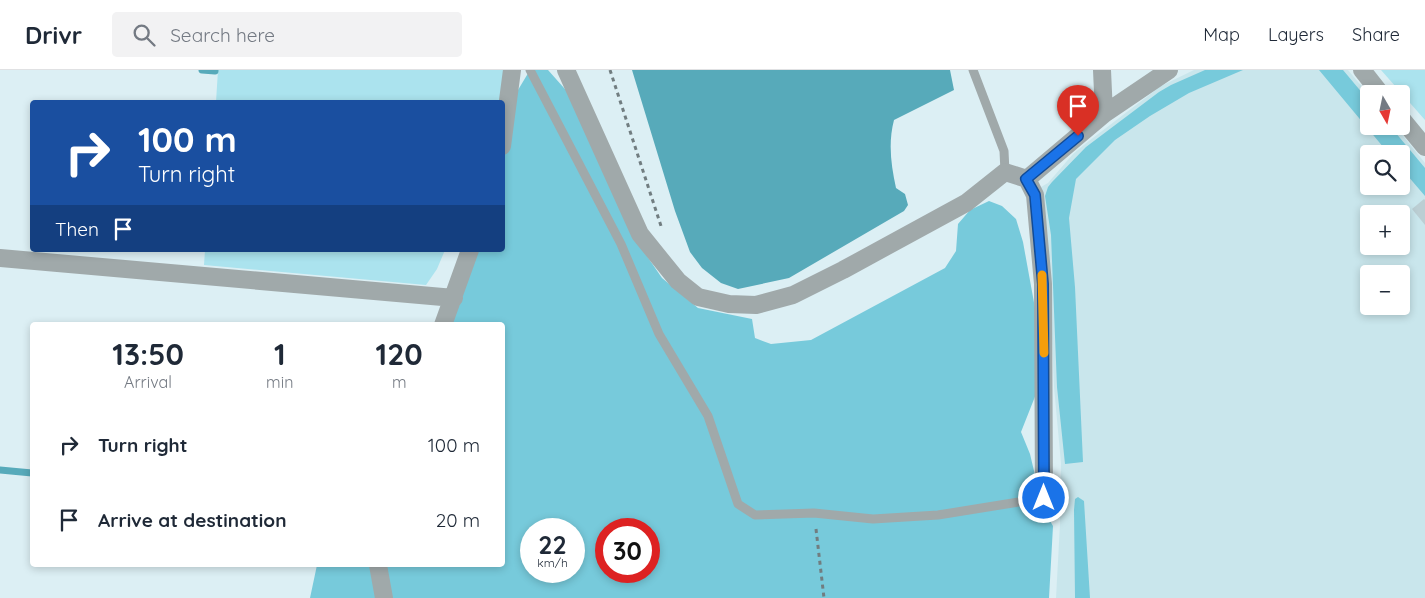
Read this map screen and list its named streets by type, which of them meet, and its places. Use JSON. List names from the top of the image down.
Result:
{
  "north": "bottom",
  "page": {
    "header": "Drivr",
    "search": "Search here",
    "nav": ["Map", "Layers", "Share"],
    "map_buttons": ["+", "−"],
    "turn": ["100 m", "Turn right"],
    "then": "Then",
    "eta": [
      "13:50",
      "Arrival",
      "1",
      "min",
      "120",
      "m"
    ],
    "list": [
      {
        "name": "Turn right",
        "value": "100 m"
      },
      {
        "name": "Arrive at destination",
        "value": "20 m"
      }
    ],
    "speed": "22 km/h",
    "limit": "30"
  }
}
